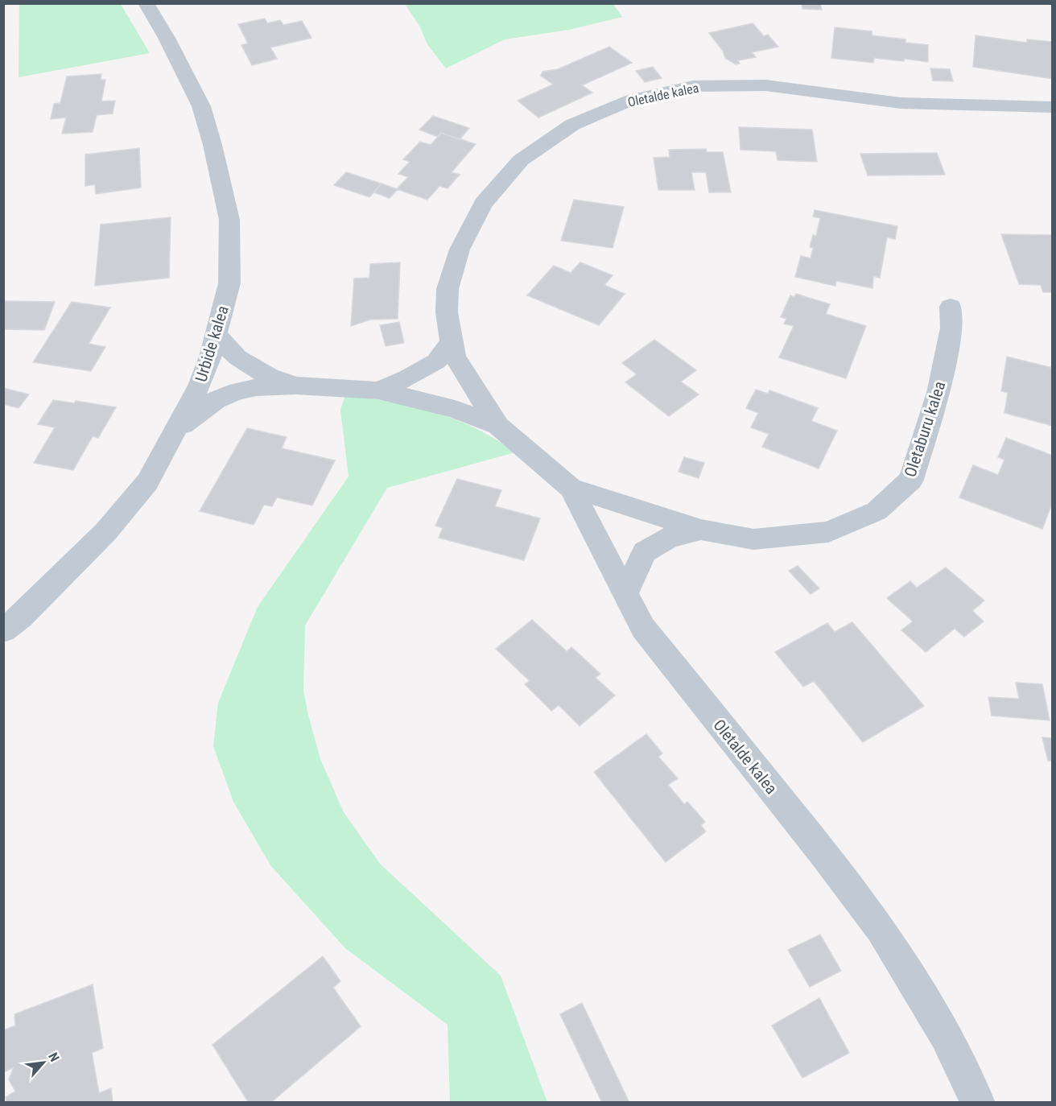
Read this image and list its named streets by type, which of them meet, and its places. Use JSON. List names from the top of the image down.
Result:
{
  "streets": {
    "street": ["Oletalde kalea", "Urbide kalea", "Oletaburu kalea"]
  },
  "crossings": [
    ["Oletalde kalea", "Oletaburu kalea"]
  ],
  "north": "top right"
}
